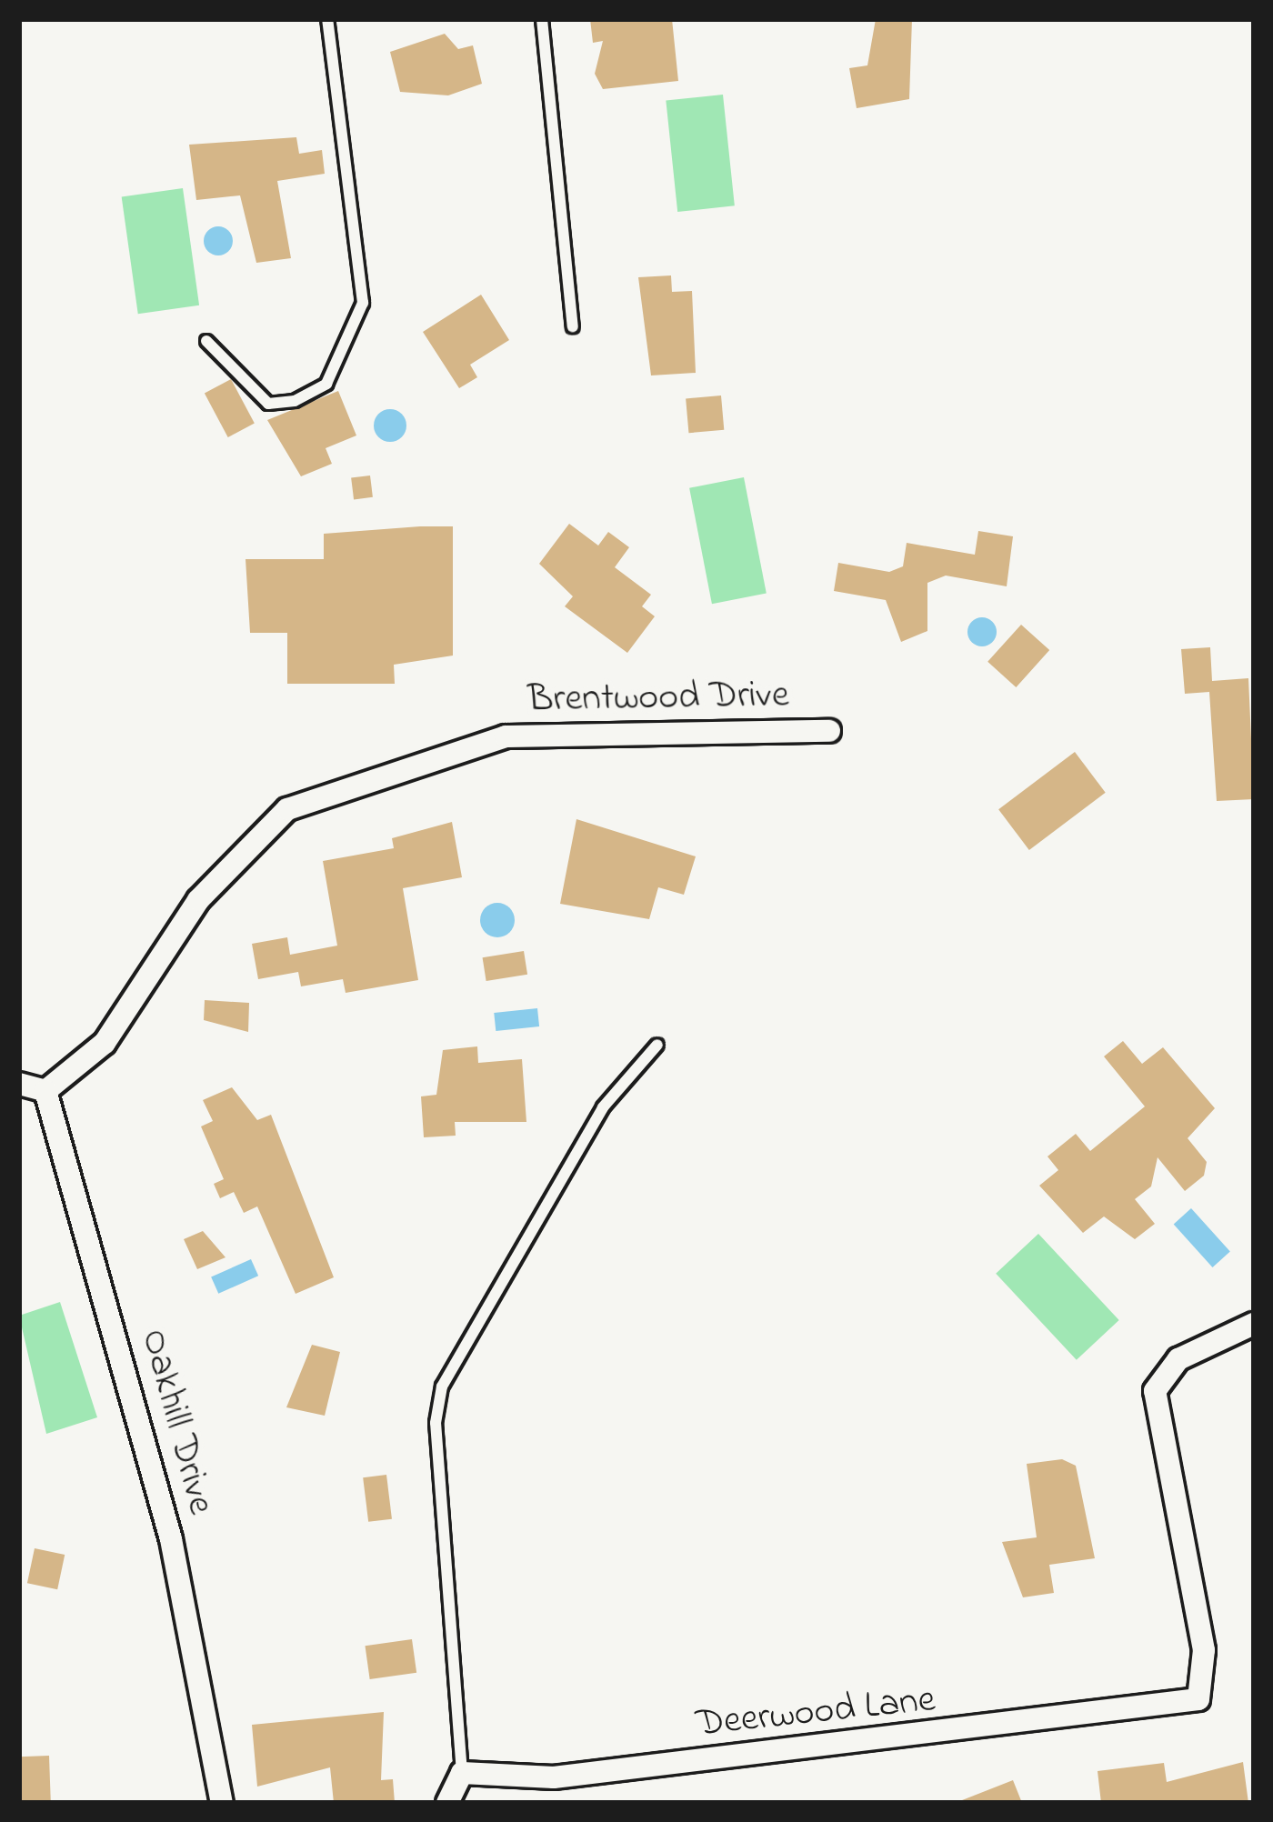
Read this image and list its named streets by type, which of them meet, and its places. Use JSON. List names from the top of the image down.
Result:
{
  "streets": {
    "street": ["Brentwood Drive", "Oakhill Drive", "Deerwood Lane"]
  },
  "crossings": [
    ["Brentwood Drive", "Oakhill Drive"]
  ]
}
